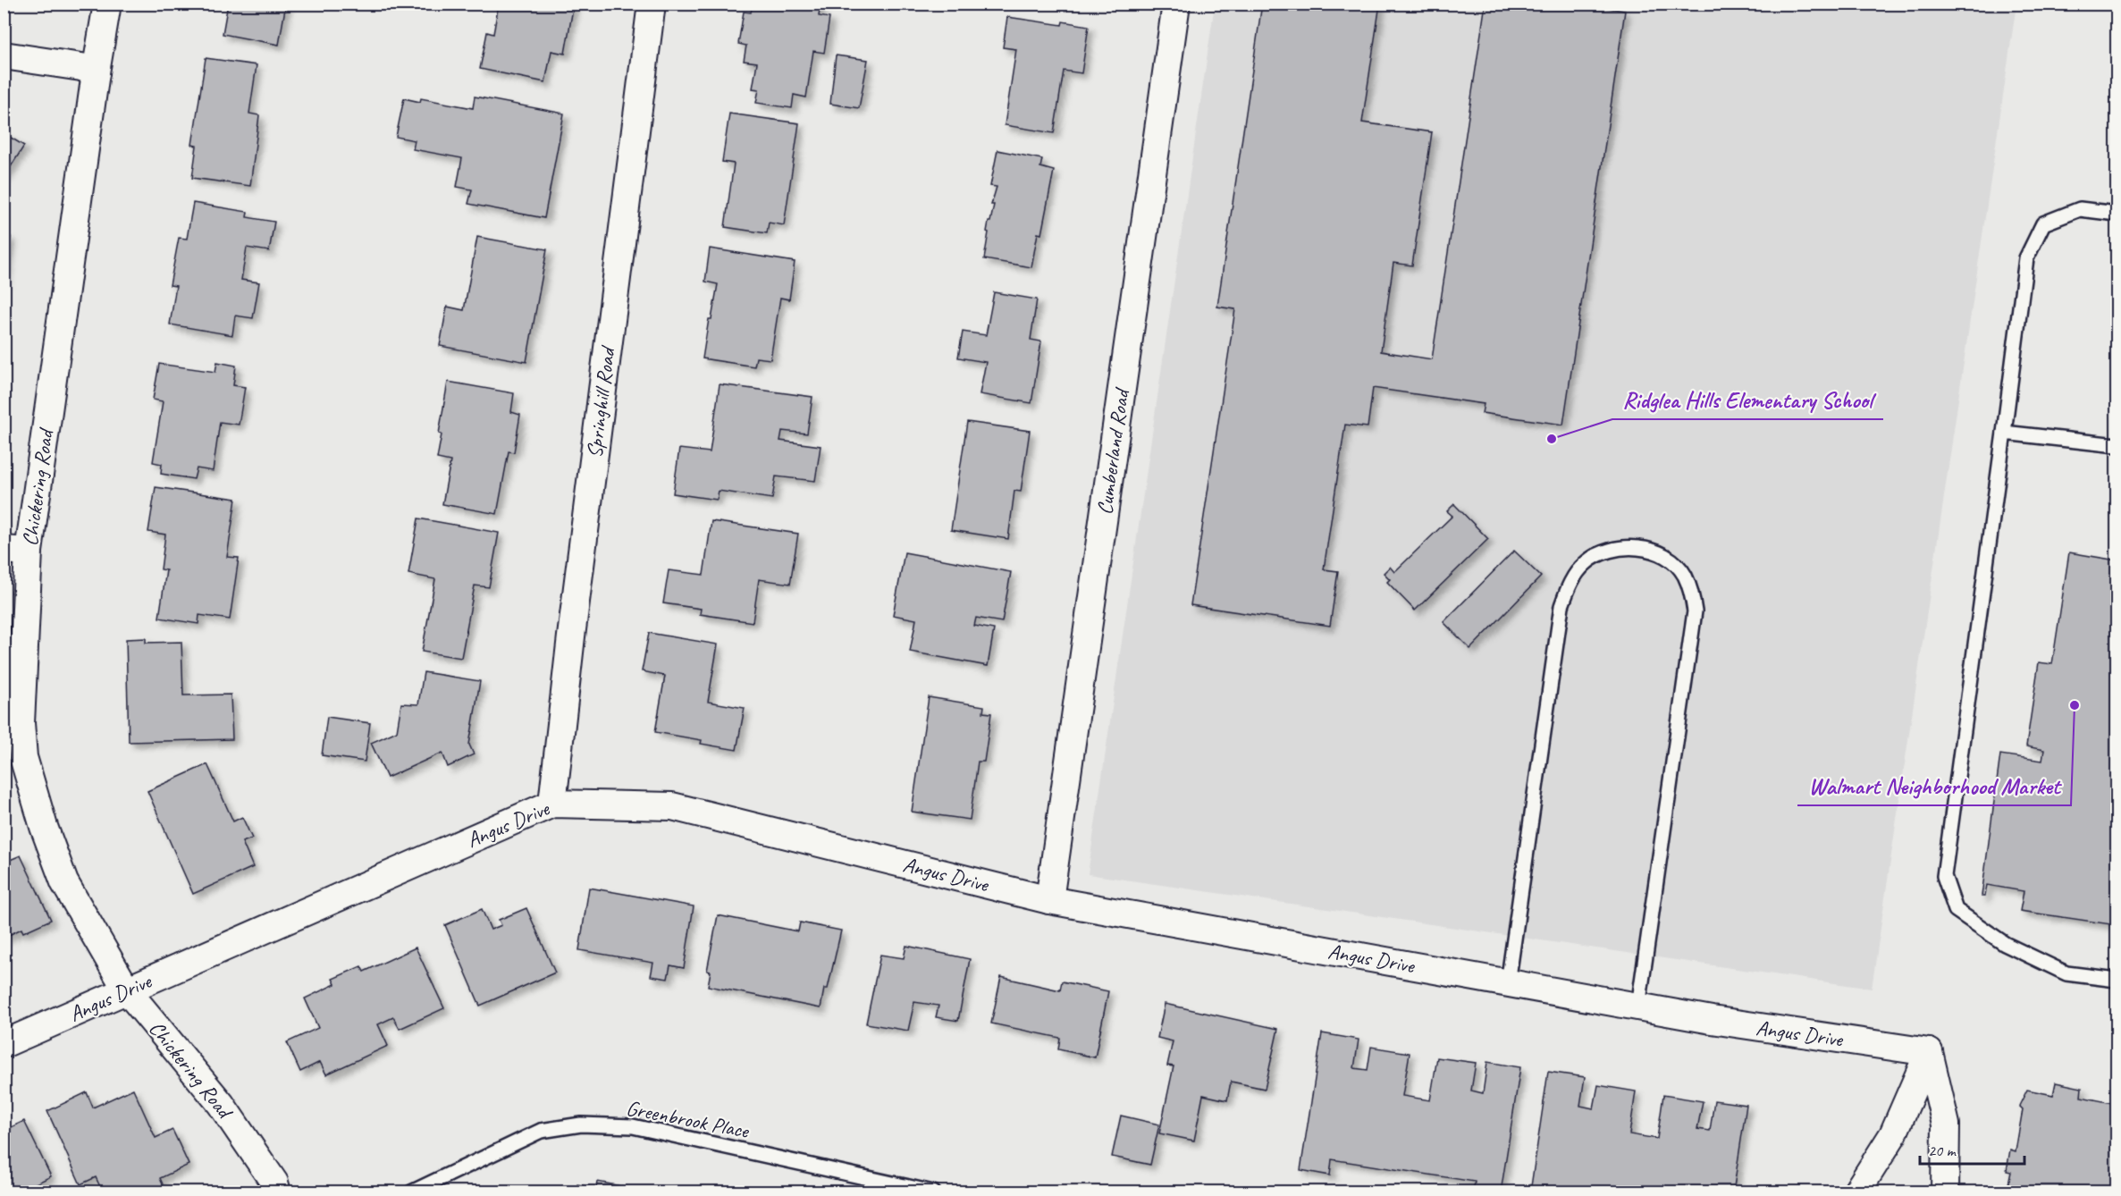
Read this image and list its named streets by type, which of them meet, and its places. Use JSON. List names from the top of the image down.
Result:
{
  "streets": {
    "street": [
      "Springhill Road",
      "Cumberland Road",
      "Chickering Road",
      "Angus Drive"
    ],
    "lane": ["Greenbrook Place"]
  },
  "crossings": [
    ["Springhill Road", "Angus Drive"],
    ["Cumberland Road", "Angus Drive"],
    ["Chickering Road", "Angus Drive"]
  ],
  "places": ["Ridglea Hills Elementary School", "Walmart Neighborhood Market"],
  "scale_bar": "20 m"
}
